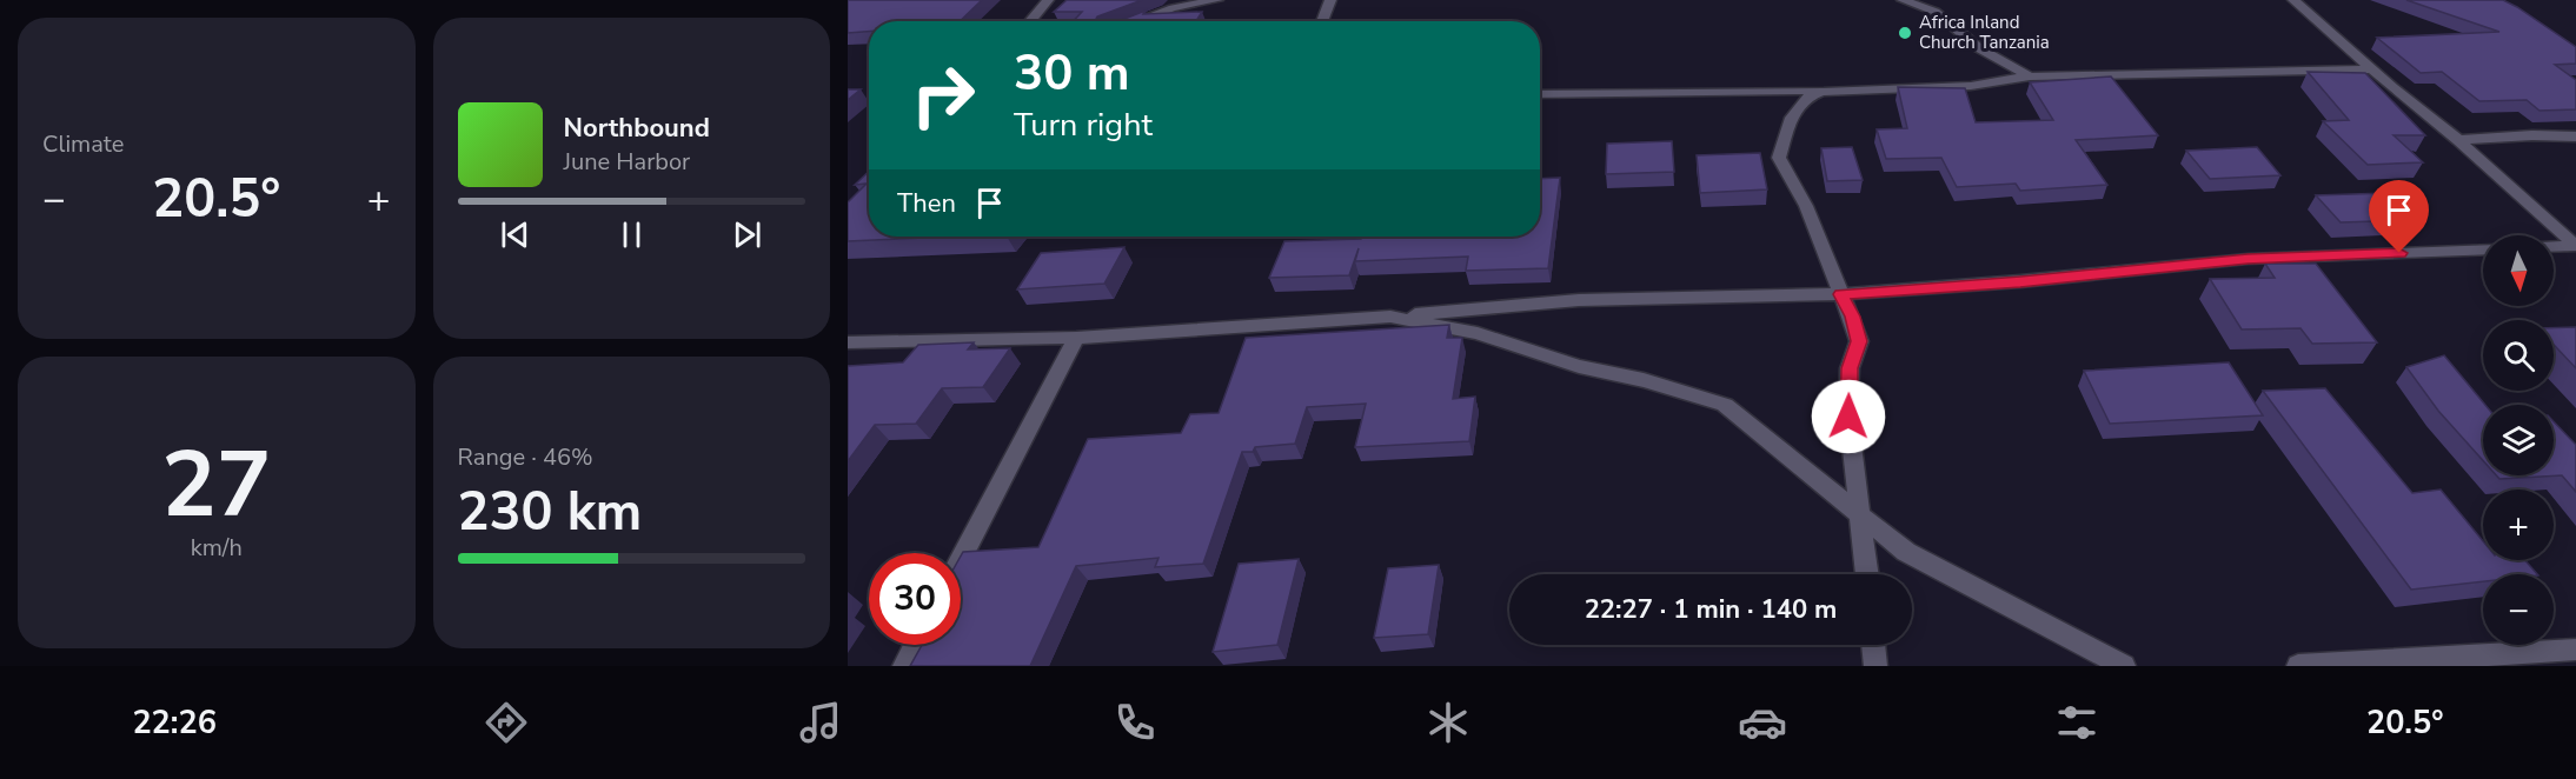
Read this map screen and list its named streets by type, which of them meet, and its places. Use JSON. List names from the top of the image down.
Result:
{
  "places": ["Africa Inland Church Tanzania"],
  "north": "bottom",
  "page": {
    "tile": [
      "Climate",
      ["27", "km/h"],
      ["Range · 46%", "230 km"]
    ],
    "turn": ["30 m", "Turn right"],
    "song": ["Northbound", "June Harbor"],
    "then": "Then",
    "heat": ["−", "20.5°", "+"],
    "map_buttons": ["+", "−"],
    "limit": "30",
    "trip": "22:27 · 1 min · 140 m",
    "tabs": ["22:26", "20.5°"]
  }
}
